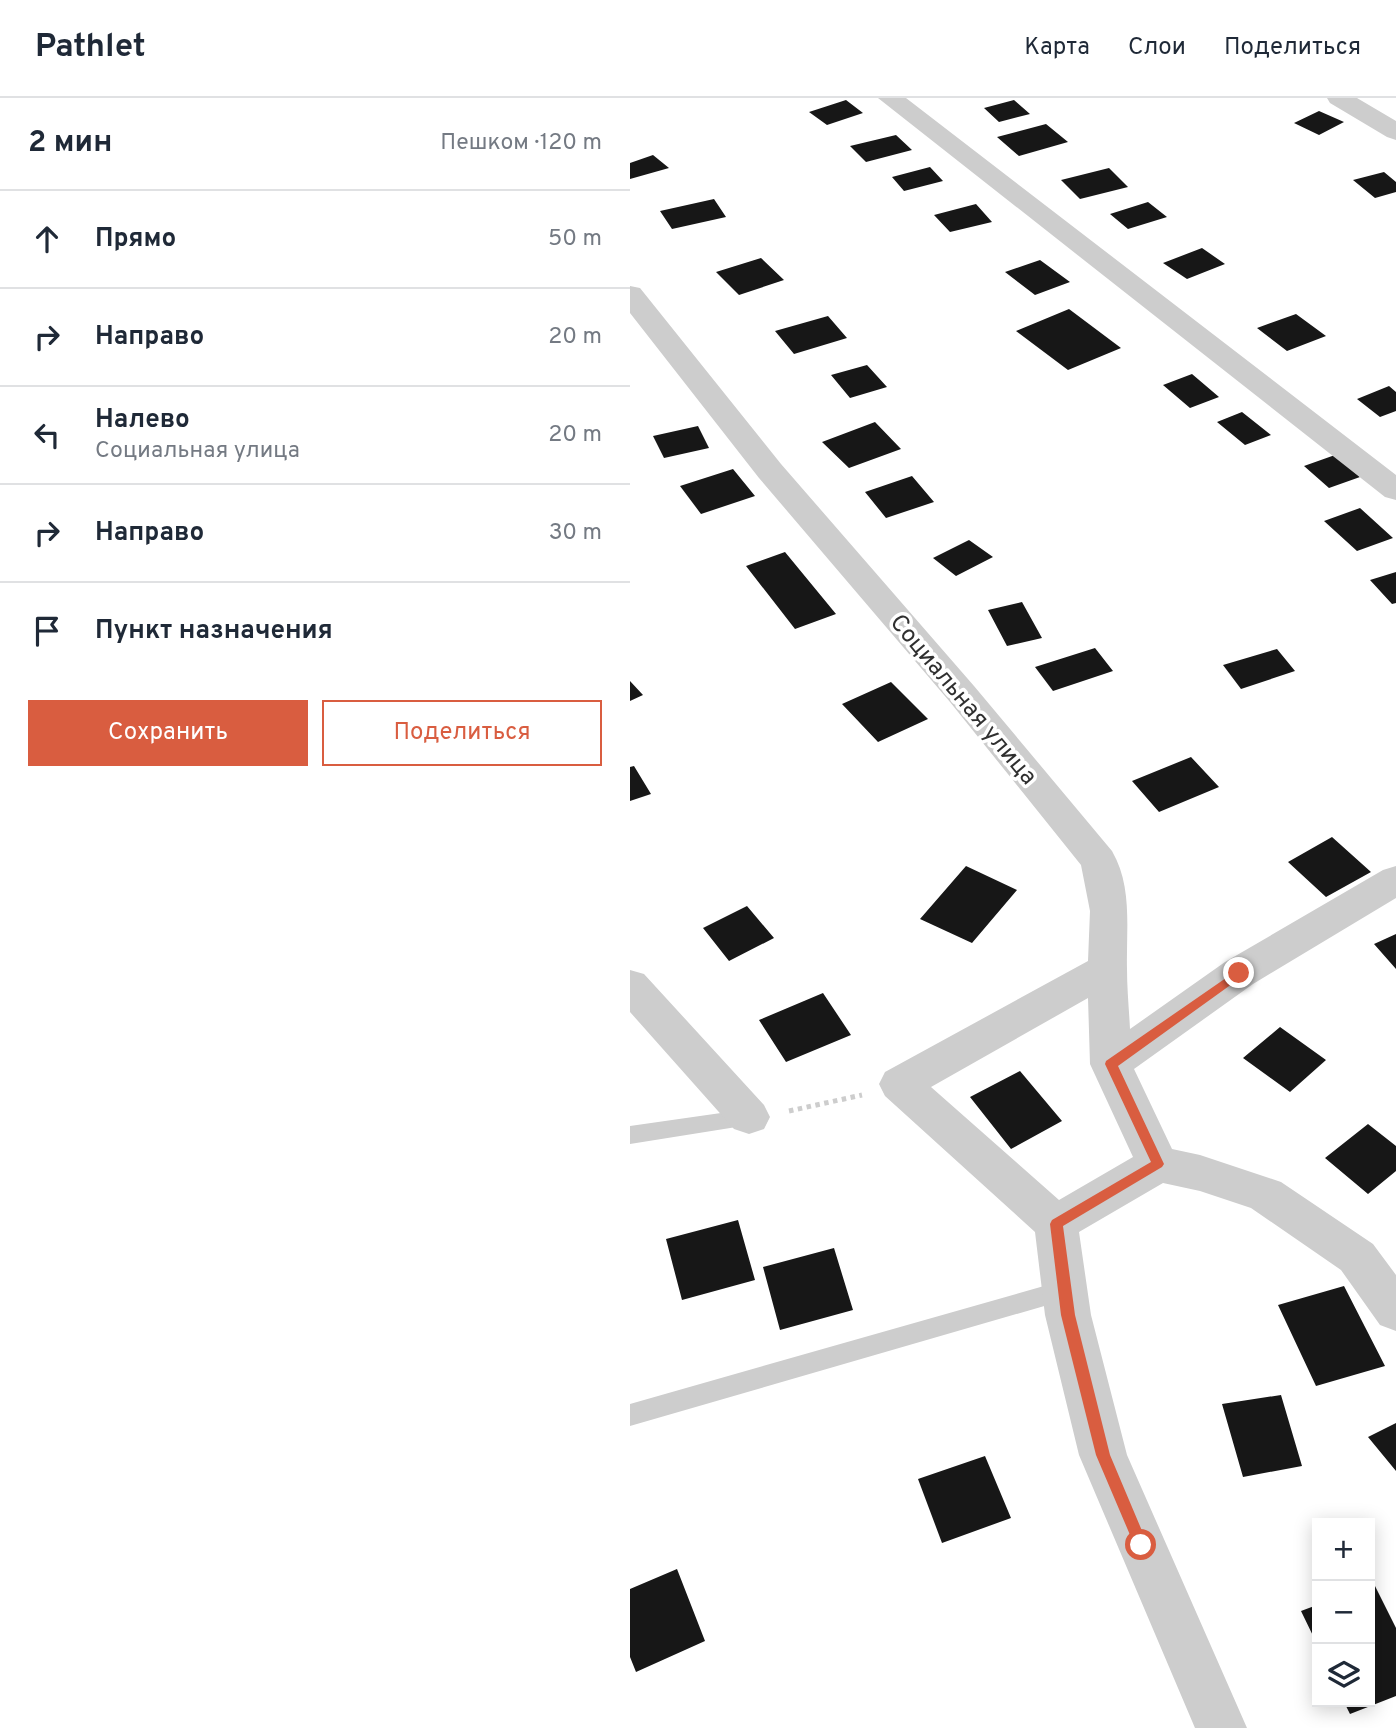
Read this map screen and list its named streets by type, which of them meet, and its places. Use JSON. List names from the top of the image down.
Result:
{
  "streets": {
    "street": ["Социальная улица"]
  },
  "page": {
    "header": "Pathlet",
    "nav": ["Карта", "Слои", "Поделиться"],
    "heading": ["2 мин", "Пешком · 120 m"],
    "list": [
      ["Прямо", "50 m"],
      ["Направо", "20 m"],
      ["Налево", "Социальная улица", "20 m"],
      ["Направо", "30 m"],
      "Пункт назначения"
    ],
    "buttons": ["Сохранить", "Поделиться"],
    "map_buttons": ["+", "−"]
  }
}
